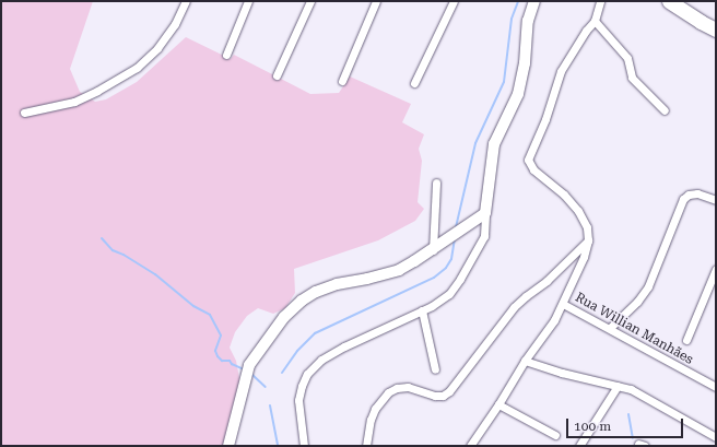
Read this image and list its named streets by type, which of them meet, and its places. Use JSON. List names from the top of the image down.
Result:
{
  "streets": {
    "street": ["Rua Willian Manhães"]
  },
  "scale_bar": "100 m"
}
